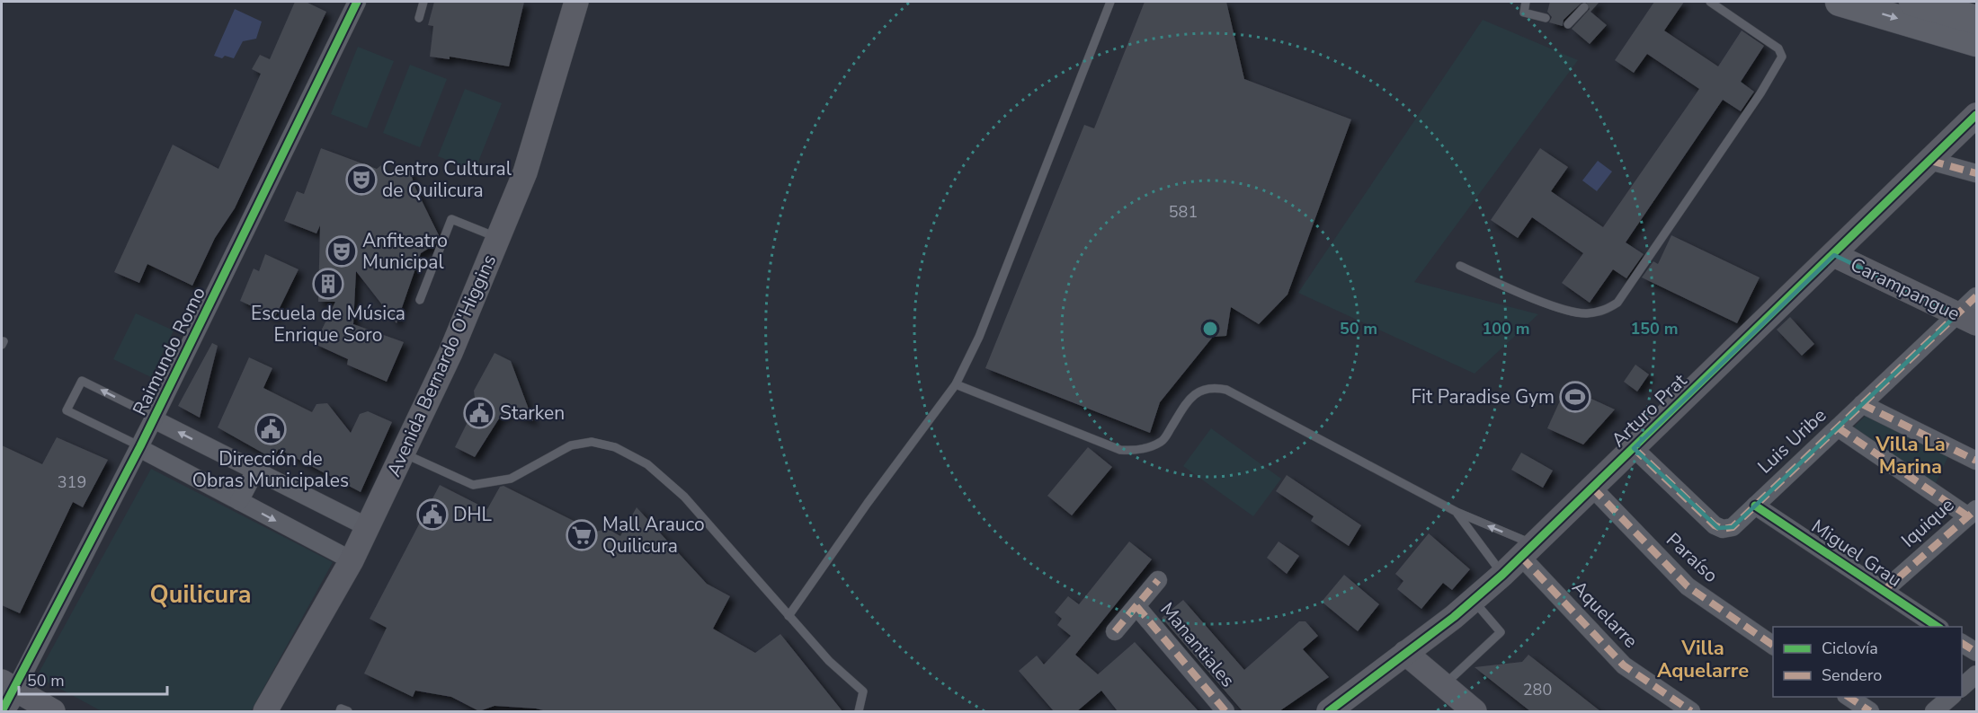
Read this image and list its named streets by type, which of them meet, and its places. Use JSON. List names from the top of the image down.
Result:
{
  "streets": {
    "street": [
      "Carampangue",
      "Raimundo Romo",
      "Avenida Bernardo O'Higgins",
      "Arturo Prat",
      "Luis Uribe",
      "Iquique",
      "Miguel Grau",
      "Paraíso",
      "Aquelarre",
      "Manantiales"
    ]
  },
  "crossings": [
    ["Carampangue", "Arturo Prat"],
    ["Carampangue", "Luis Uribe"],
    ["Arturo Prat", "Luis Uribe"],
    ["Arturo Prat", "Paraíso"],
    ["Arturo Prat", "Aquelarre"],
    ["Luis Uribe", "Miguel Grau"],
    ["Iquique", "Miguel Grau"]
  ],
  "districts": ["Villa La Marina", "Quilicura", "Villa Aquelarre"],
  "places": {
    "theatre": ["Centro Cultural de Quilicura", "Anfiteatro Municipal"],
    "building": ["Escuela de Música Enrique Soro"],
    "sports": ["Fit Paradise Gym"],
    "public building": ["Starken", "Dirección de Obras Municipales", "DHL"],
    "supermarket": ["Mall Arauco Quilicura"]
  },
  "house_numbers": ["581", "319", "280"],
  "legend": ["Ciclovía", "Sendero"],
  "scale_bar": "50 m",
  "rings": ["50 m", "100 m", "150 m"]
}
